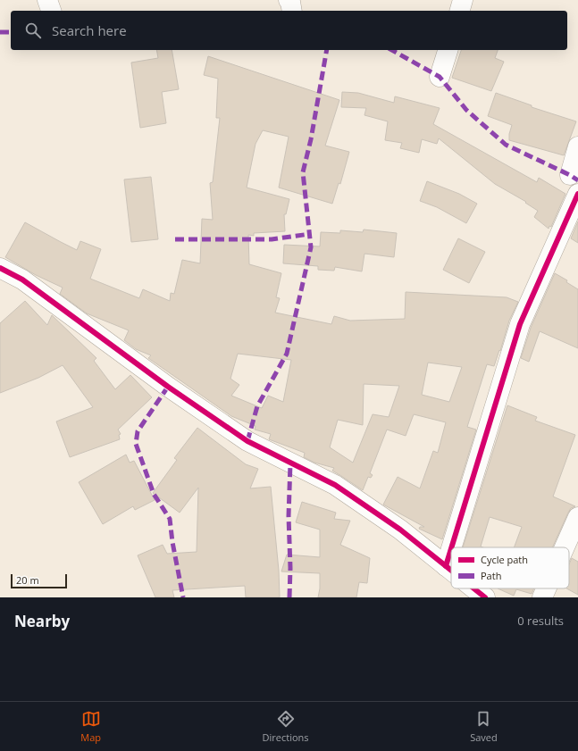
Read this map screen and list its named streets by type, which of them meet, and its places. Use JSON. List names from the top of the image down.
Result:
{
  "legend": ["Cycle path", "Path"],
  "scale_bar": "20 m",
  "page": {
    "search": "Search here",
    "scale": "20 m",
    "heading": ["Nearby", "0 results"],
    "nav": ["Map", "Directions", "Saved"]
  }
}
